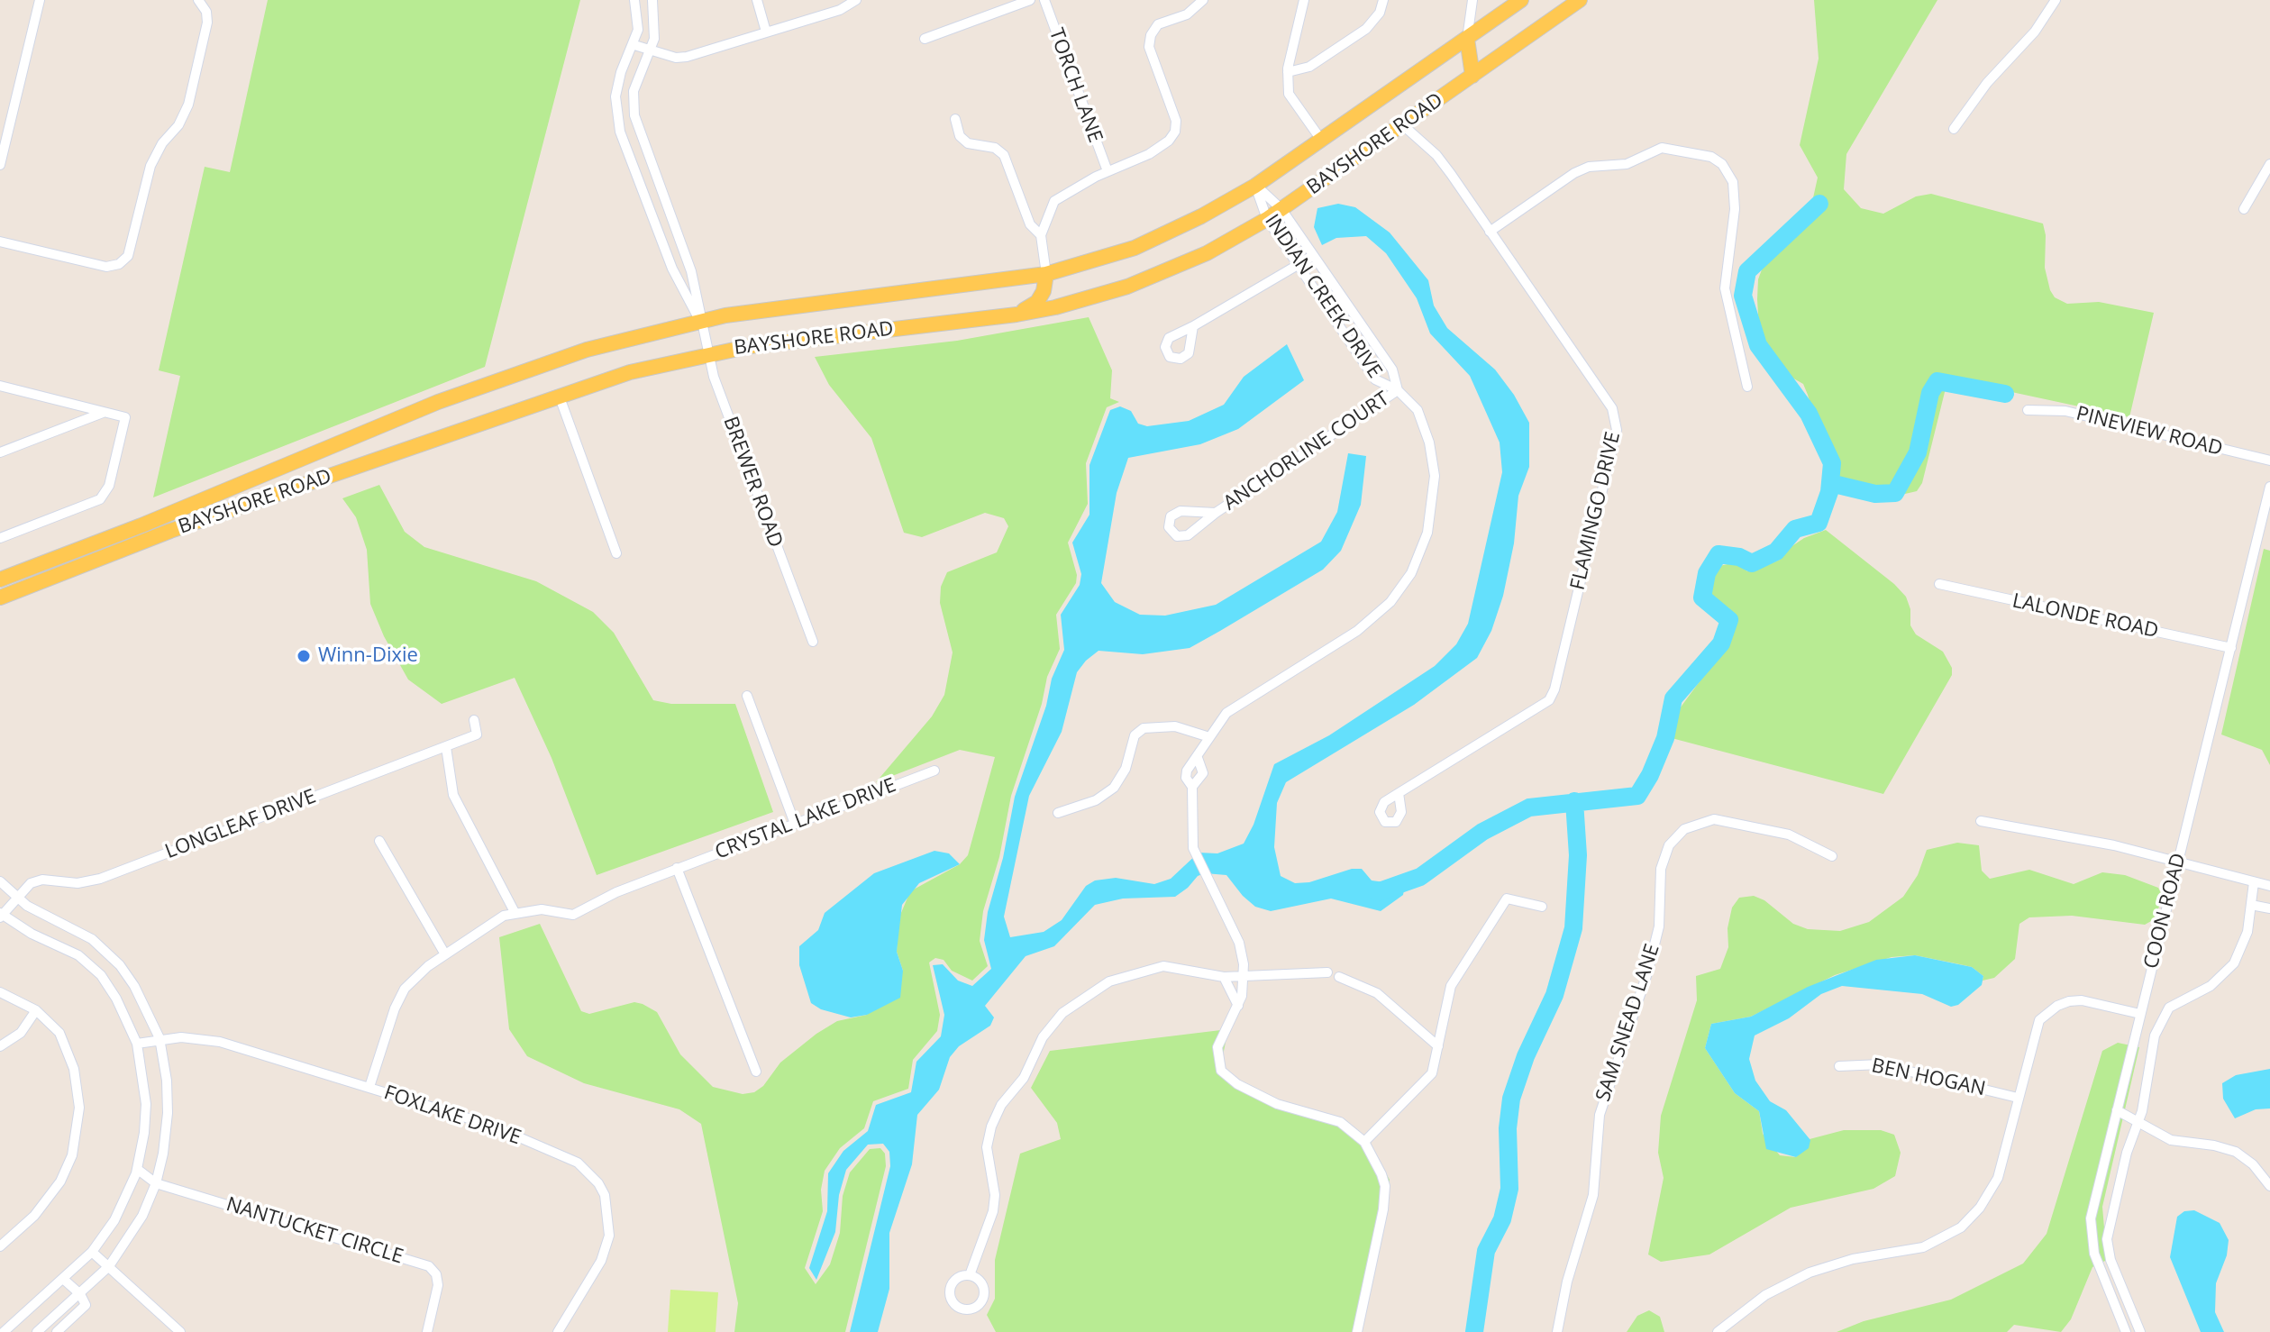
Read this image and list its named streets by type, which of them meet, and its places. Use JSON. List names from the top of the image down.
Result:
{
  "streets": {
    "main road": ["BAYSHORE ROAD"],
    "street": [
      "TORCH LANE",
      "INDIAN CREEK DRIVE",
      "PINEVIEW ROAD",
      "ANCHORLINE COURT",
      "BREWER ROAD",
      "FLAMINGO DRIVE",
      "LALONDE ROAD",
      "CRYSTAL LAKE DRIVE",
      "LONGLEAF DRIVE",
      "COON ROAD",
      "SAM SNEAD LANE",
      "BEN HOGAN",
      "FOXLAKE DRIVE",
      "NANTUCKET CIRCLE"
    ]
  },
  "crossings": [
    ["BAYSHORE ROAD", "INDIAN CREEK DRIVE"],
    ["BAYSHORE ROAD", "BREWER ROAD"],
    ["BAYSHORE ROAD", "FLAMINGO DRIVE"],
    ["INDIAN CREEK DRIVE", "ANCHORLINE COURT"],
    ["LALONDE ROAD", "COON ROAD"],
    ["CRYSTAL LAKE DRIVE", "FOXLAKE DRIVE"]
  ],
  "places": ["Winn-Dixie"]
}
